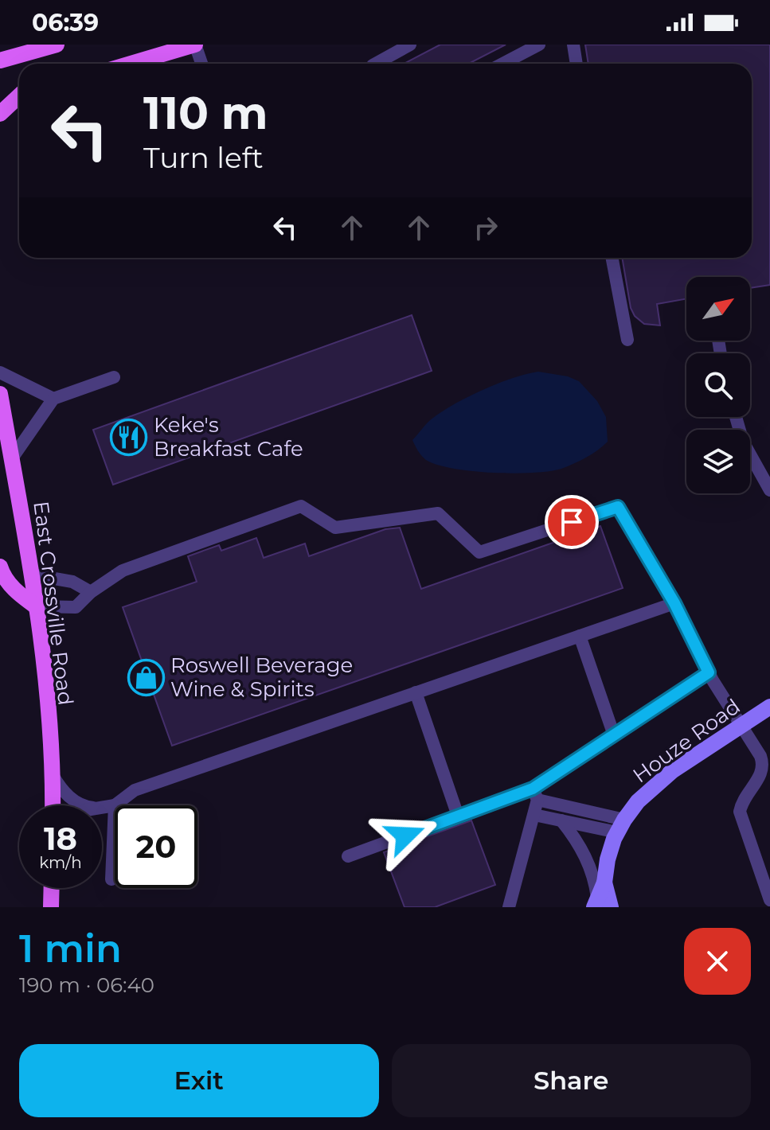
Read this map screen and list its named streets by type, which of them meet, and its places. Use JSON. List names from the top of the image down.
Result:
{
  "streets": {
    "main road": ["East Crossville Road"],
    "street": ["Houze Road"]
  },
  "places": {
    "restaurant": ["Keke's Breakfast Cafe"],
    "shop": ["Roswell Beverage Wine & Spirits"]
  },
  "north": "top right",
  "page": {
    "status": "06:39",
    "turn": ["110 m", "Turn left"],
    "speed": "18 km/h",
    "limit": "20",
    "heading": ["1 min", "190 m · 06:40"],
    "buttons": ["Exit", "Share"]
  }
}
